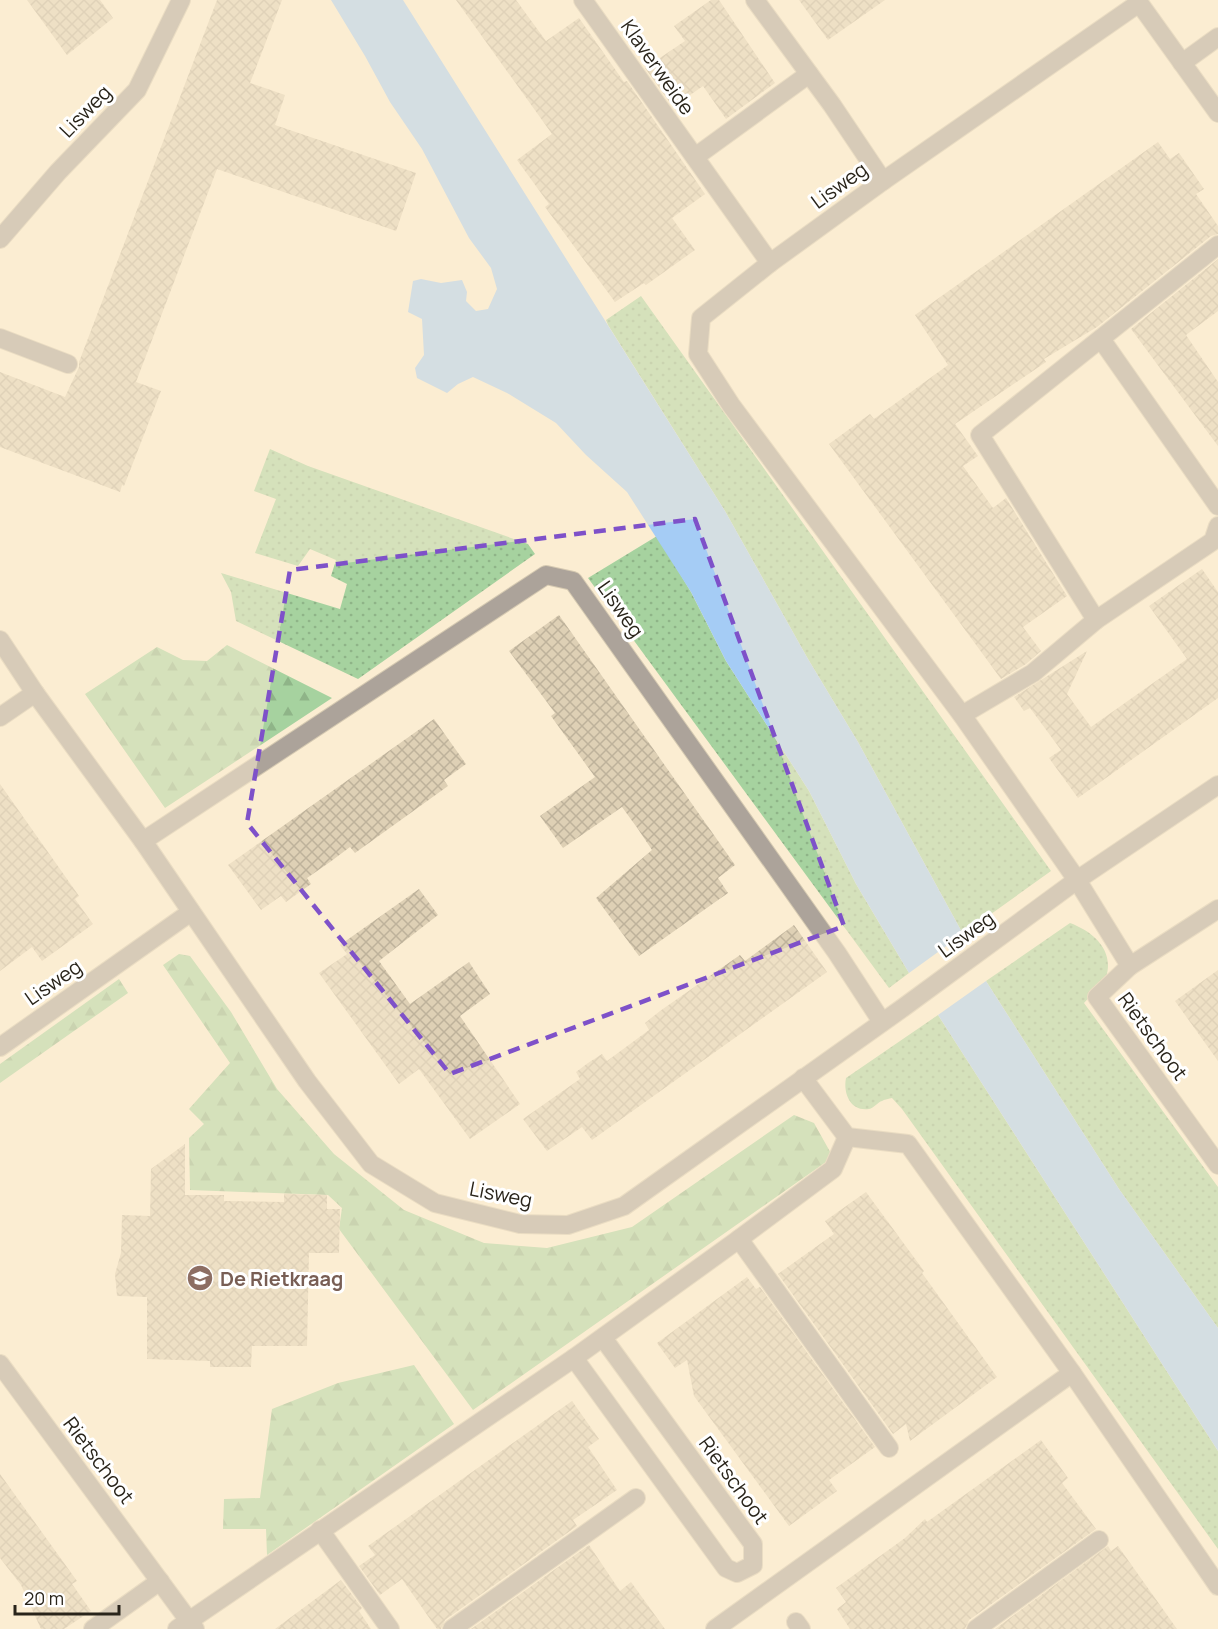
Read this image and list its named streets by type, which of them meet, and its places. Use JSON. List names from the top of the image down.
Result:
{
  "streets": {
    "street": ["Klaverweide", "Lisweg", "Rietschoot"]
  },
  "crossings": [
    ["Klaverweide", "Lisweg"],
    ["Lisweg", "Rietschoot"]
  ],
  "places": {
    "school or university": ["De Rietkraag"]
  },
  "scale_bar": "20 m"
}
